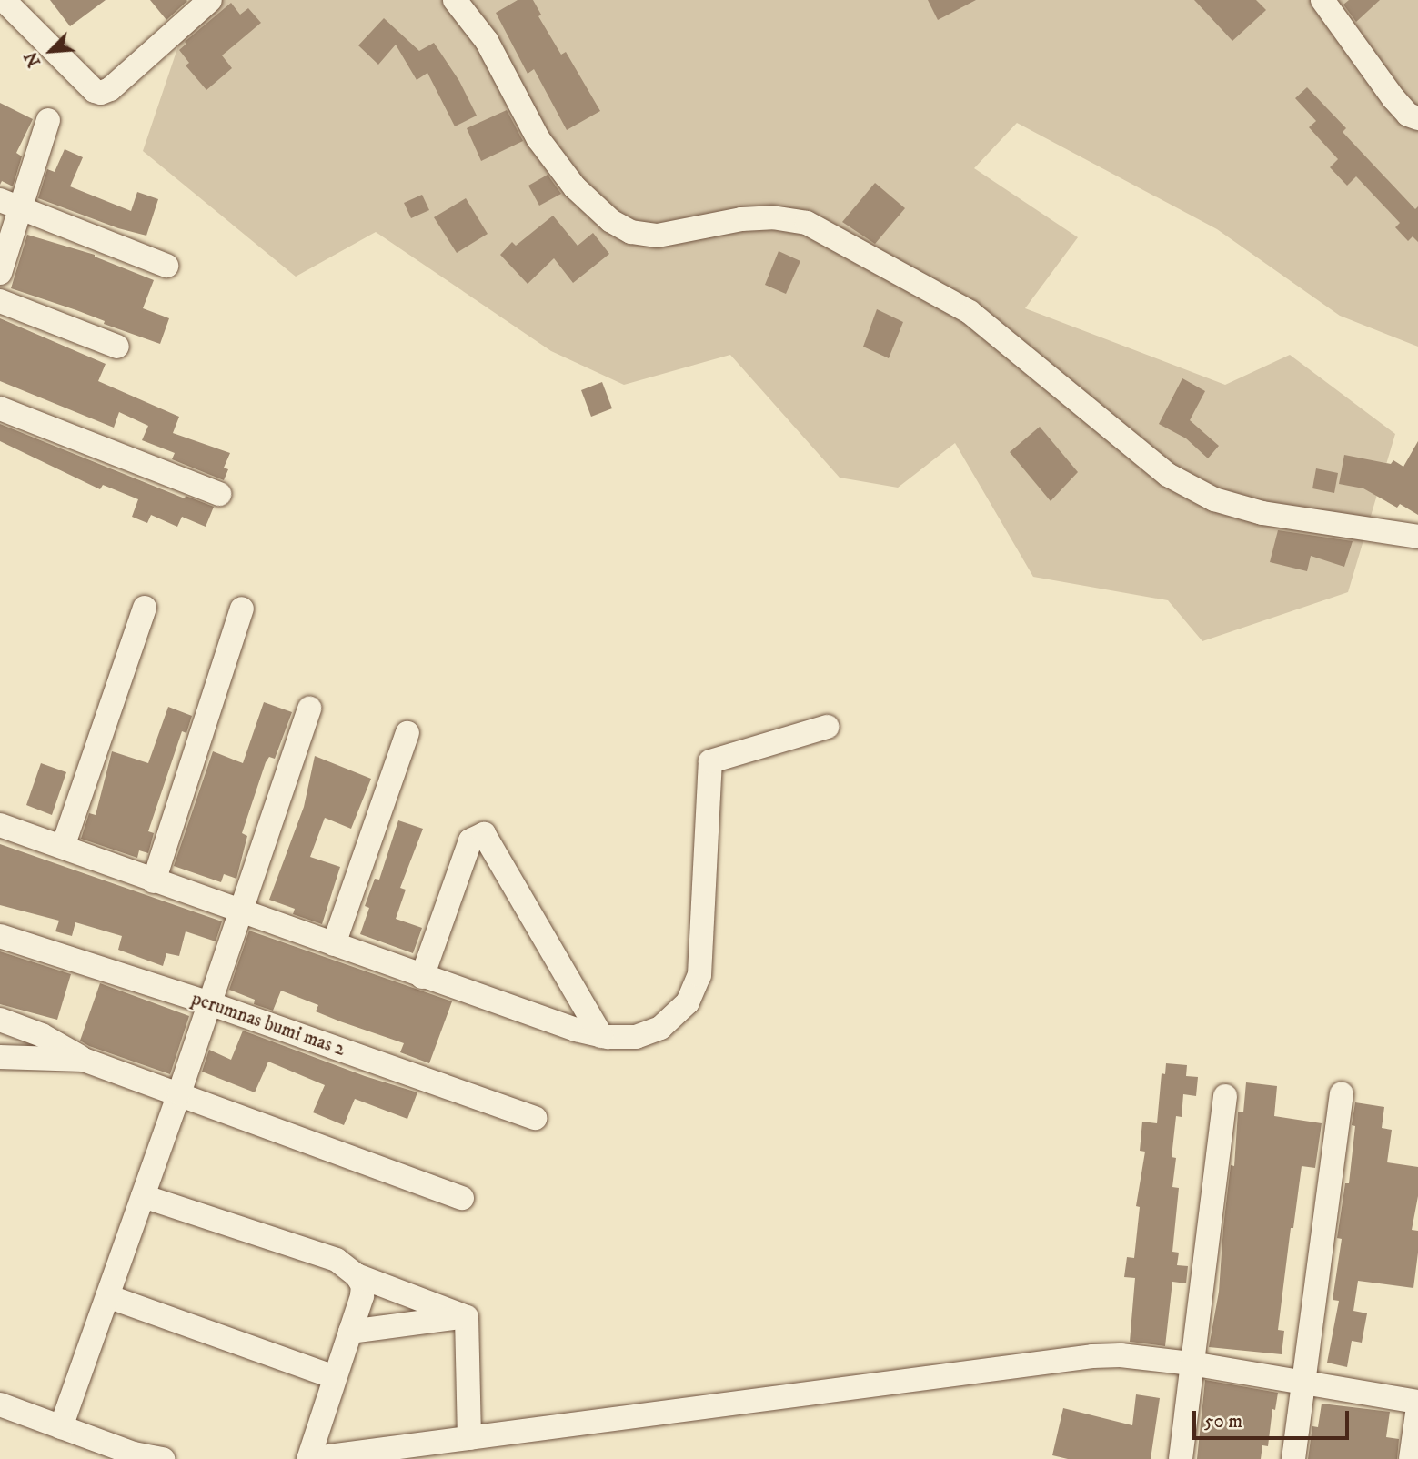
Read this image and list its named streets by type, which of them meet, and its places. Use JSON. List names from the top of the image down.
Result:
{
  "streets": {
    "street": ["perumnas bumi mas 2"]
  },
  "scale_bar": "50 m",
  "north": "bottom left"
}
